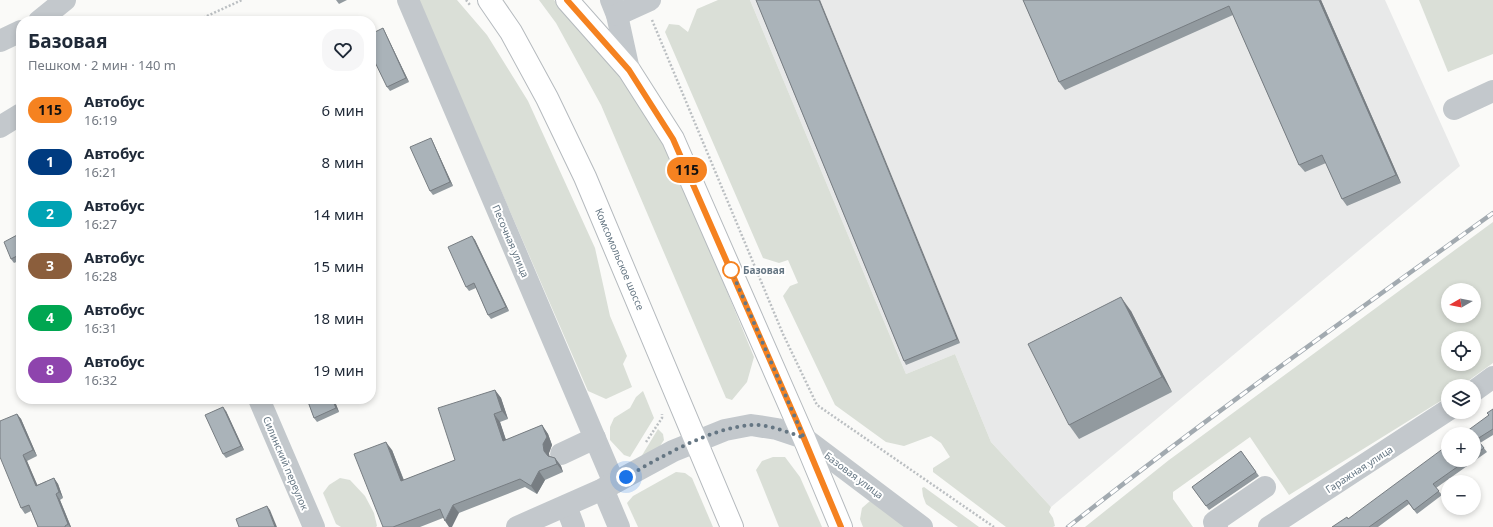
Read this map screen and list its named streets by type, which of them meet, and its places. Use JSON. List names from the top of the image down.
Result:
{
  "streets": {
    "main road": ["Комсомольское шоссе"],
    "street": [
      "Песочная улица",
      "Силинский переулок",
      "Гаражная улица",
      "Базовая улица"
    ]
  },
  "crossings": [
    ["Песочная улица", "Базовая улица"],
    ["Комсомольское шоссе", "Базовая улица"]
  ],
  "places": ["Базовая"],
  "lines": ["bus line 115"],
  "north": "left",
  "page": {
    "on_map": "115",
    "heading": ["Базовая", "Пешком · 2 мин · 140 m"],
    "list": [
      {
        "mark": "115",
        "name": "Автобус",
        "note": "16:19",
        "value": "6 мин"
      },
      {
        "mark": "1",
        "name": "Автобус",
        "note": "16:21",
        "value": "8 мин"
      },
      {
        "mark": "2",
        "name": "Автобус",
        "note": "16:27",
        "value": "14 мин"
      },
      {
        "mark": "3",
        "name": "Автобус",
        "note": "16:28",
        "value": "15 мин"
      },
      {
        "mark": "4",
        "name": "Автобус",
        "note": "16:31",
        "value": "18 мин"
      },
      {
        "mark": "8",
        "name": "Автобус",
        "note": "16:32",
        "value": "19 мин"
      }
    ],
    "map_buttons": ["+", "−"]
  }
}
